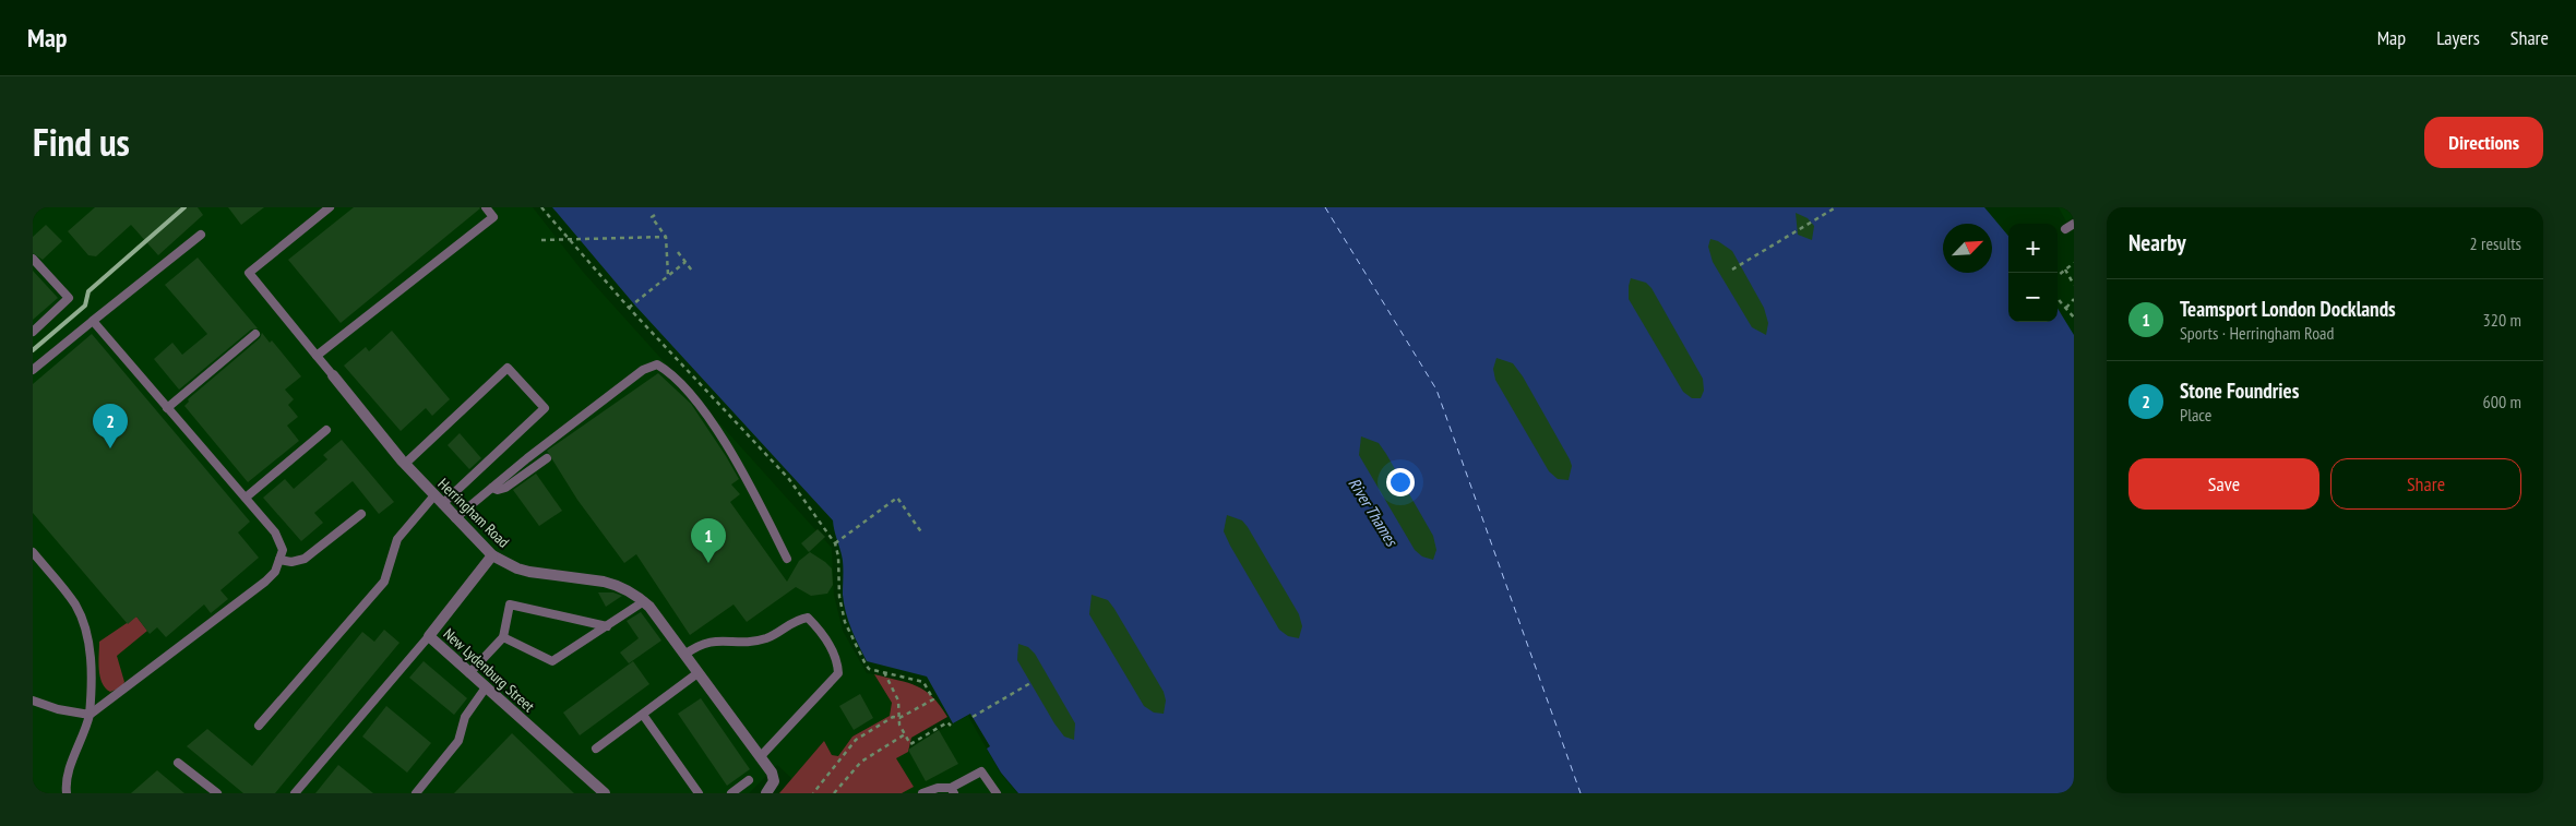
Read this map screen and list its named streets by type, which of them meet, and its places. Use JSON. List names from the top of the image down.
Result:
{
  "streets": {
    "street": ["Herringham Road", "New Lydenburg Street"]
  },
  "crossings": [
    ["Herringham Road", "New Lydenburg Street"]
  ],
  "water": ["River Thames"],
  "north": "top right",
  "page": {
    "header": "Map",
    "nav": ["Map", "Layers", "Share"],
    "title": "Find us",
    "buttons": [
      "Directions",
      ["Save", "Share"]
    ],
    "heading": ["Nearby", "2 results"],
    "map_buttons": ["+", "−"],
    "list": [
      {
        "mark": "1",
        "name": "Teamsport London Docklands",
        "note": "Sports · Herringham Road",
        "value": "320 m"
      },
      {
        "mark": "2",
        "name": "Stone Foundries",
        "note": "Place",
        "value": "600 m"
      }
    ],
    "pins": ["2", "1"]
  }
}
